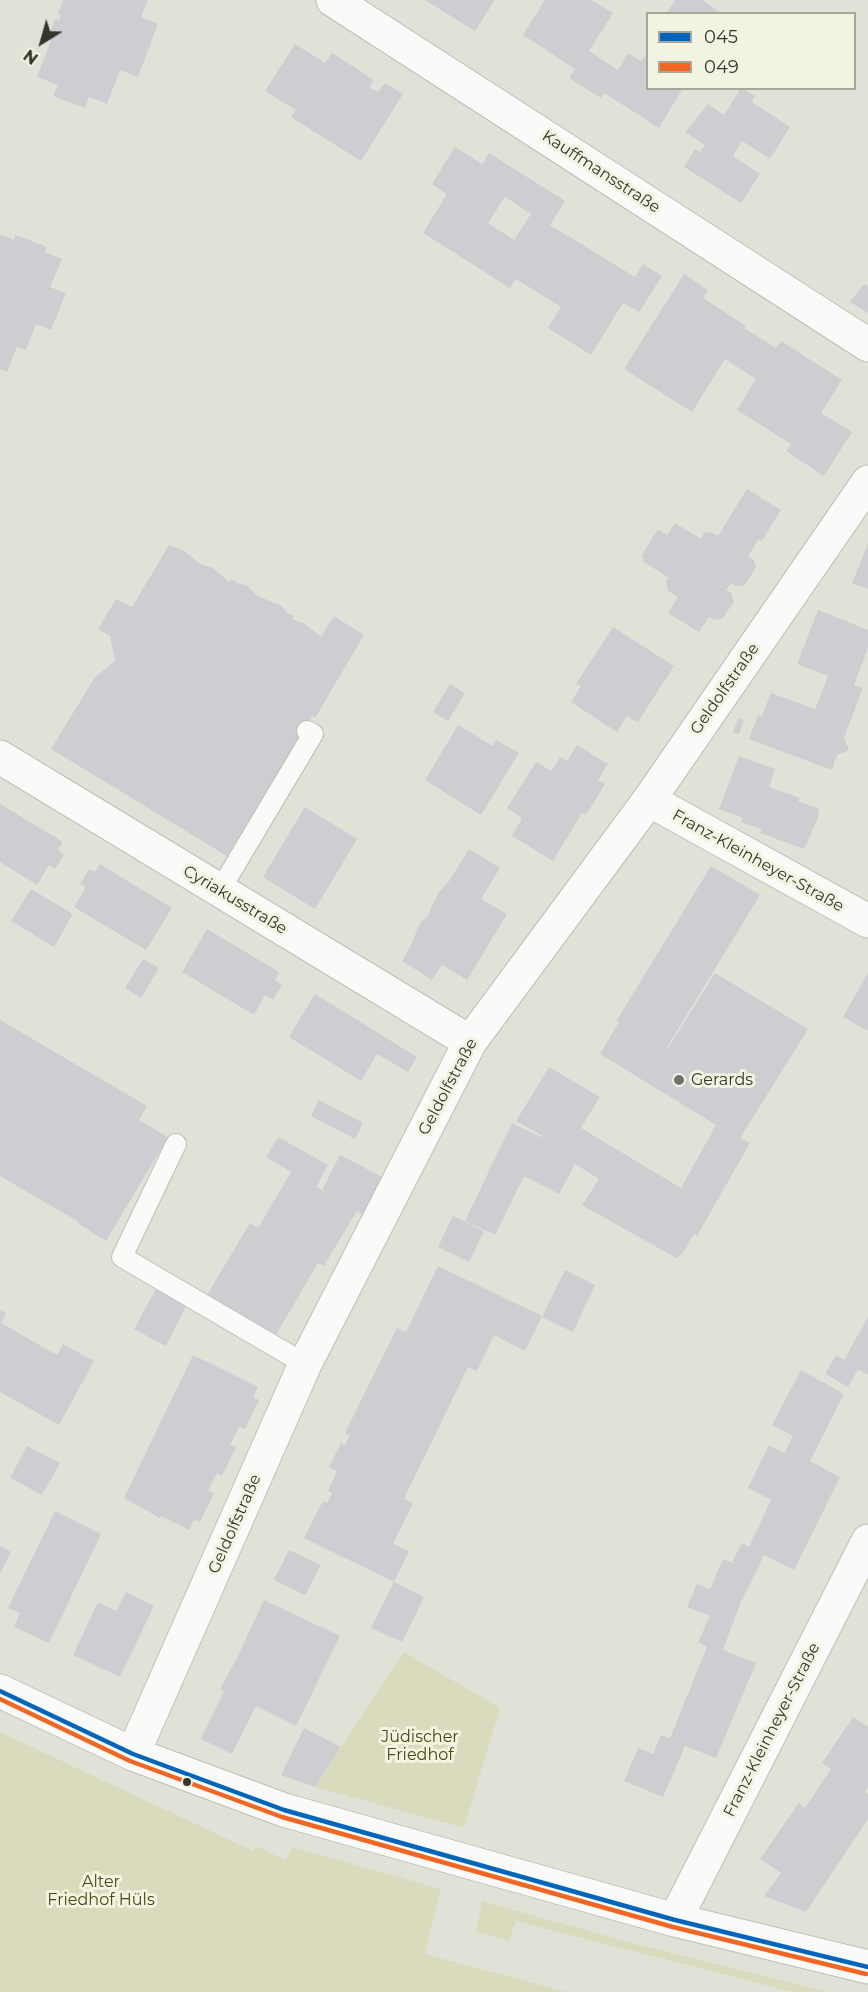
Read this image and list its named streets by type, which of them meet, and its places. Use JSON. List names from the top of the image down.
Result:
{
  "streets": {
    "street": [
      "Kauffmansstraße",
      "Geldolfstraße",
      "Franz-Kleinheyer-Straße",
      "Cyriakusstraße"
    ]
  },
  "crossings": [
    ["Geldolfstraße", "Franz-Kleinheyer-Straße"],
    ["Geldolfstraße", "Cyriakusstraße"]
  ],
  "parks": ["Jüdischer Friedhof", "Alter Friedhof Hüls"],
  "places": ["Gerards"],
  "lines": ["transit line 045", "transit line 049"],
  "legend": ["045", "049"],
  "north": "bottom left"
}
